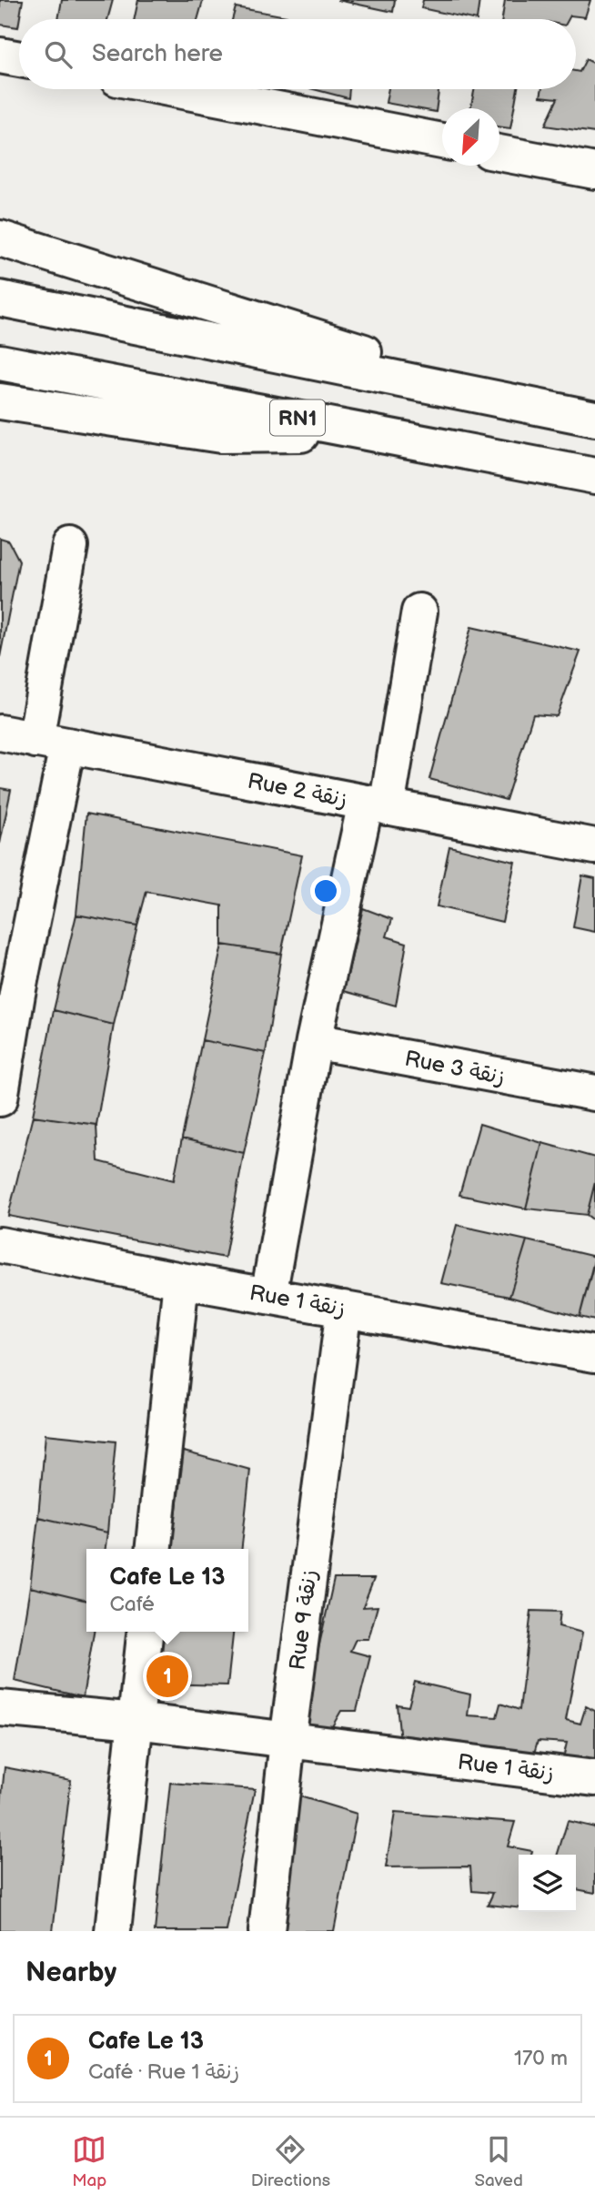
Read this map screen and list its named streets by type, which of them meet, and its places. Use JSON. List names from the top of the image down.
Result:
{
  "streets": {
    "main road": [
      "RN1",
      "Rue 2 زنقة",
      "Rue 3 زنقة",
      "Rue 1 زنقة",
      "Rue 9 زنقة"
    ]
  },
  "crossings": [
    ["Rue 1 زنقة", "Rue 9 زنقة"]
  ],
  "north": "bottom left",
  "page": {
    "search": "Search here",
    "popup": ["Cafe Le 13", "Café"],
    "pins": "1",
    "heading": "Nearby",
    "list": [
      {
        "mark": "1",
        "name": "Cafe Le 13",
        "note": "Café · Rue 1 زنقة",
        "value": "170 m"
      }
    ],
    "nav": ["Map", "Directions", "Saved"]
  }
}
